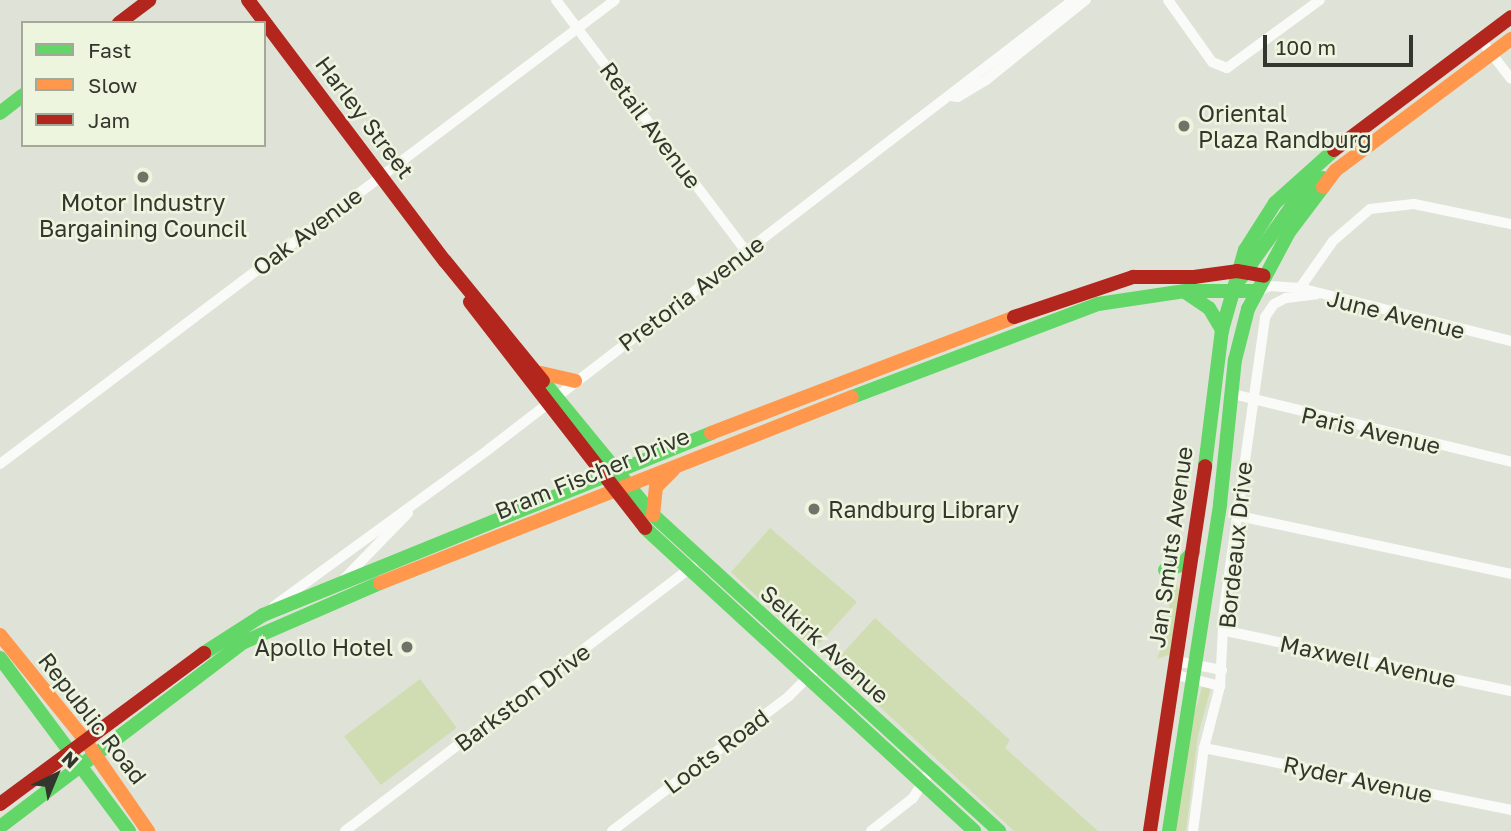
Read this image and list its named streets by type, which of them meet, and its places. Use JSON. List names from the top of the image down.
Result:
{
  "streets": {
    "main road": [
      "Harley Street",
      "Bram Fischer Drive",
      "Jan Smuts Avenue",
      "Selkirk Avenue",
      "Republic Road"
    ],
    "street": [
      "Retail Avenue",
      "Oak Avenue",
      "Pretoria Avenue",
      "June Avenue",
      "Paris Avenue",
      "Bordeaux Drive",
      "Maxwell Avenue",
      "Barkston Drive",
      "Loots Road",
      "Ryder Avenue"
    ]
  },
  "crossings": [
    ["Harley Street", "Oak Avenue"],
    ["Harley Street", "Pretoria Avenue"],
    ["Harley Street", "Bram Fischer Drive"],
    ["Harley Street", "Selkirk Avenue"],
    ["Retail Avenue", "Oak Avenue"],
    ["Retail Avenue", "Pretoria Avenue"],
    ["Pretoria Avenue", "Bram Fischer Drive"],
    ["June Avenue", "Bram Fischer Drive"],
    ["June Avenue", "Bordeaux Drive"],
    ["June Avenue", "Jan Smuts Avenue"],
    ["Paris Avenue", "Bordeaux Drive"],
    ["Paris Avenue", "Jan Smuts Avenue"],
    ["Bram Fischer Drive", "Jan Smuts Avenue"],
    ["Bram Fischer Drive", "Selkirk Avenue"],
    ["Bram Fischer Drive", "Republic Road"],
    ["Bordeaux Drive", "Maxwell Avenue"],
    ["Bordeaux Drive", "Ryder Avenue"],
    ["Selkirk Avenue", "Barkston Drive"],
    ["Selkirk Avenue", "Loots Road"]
  ],
  "places": [
    "Oriental Plaza Randburg",
    "Motor Industry Bargaining Council",
    "Randburg Library",
    "Apollo Hotel"
  ],
  "legend": ["Fast", "Slow", "Jam"],
  "scale_bar": "100 m",
  "north": "top right"
}
